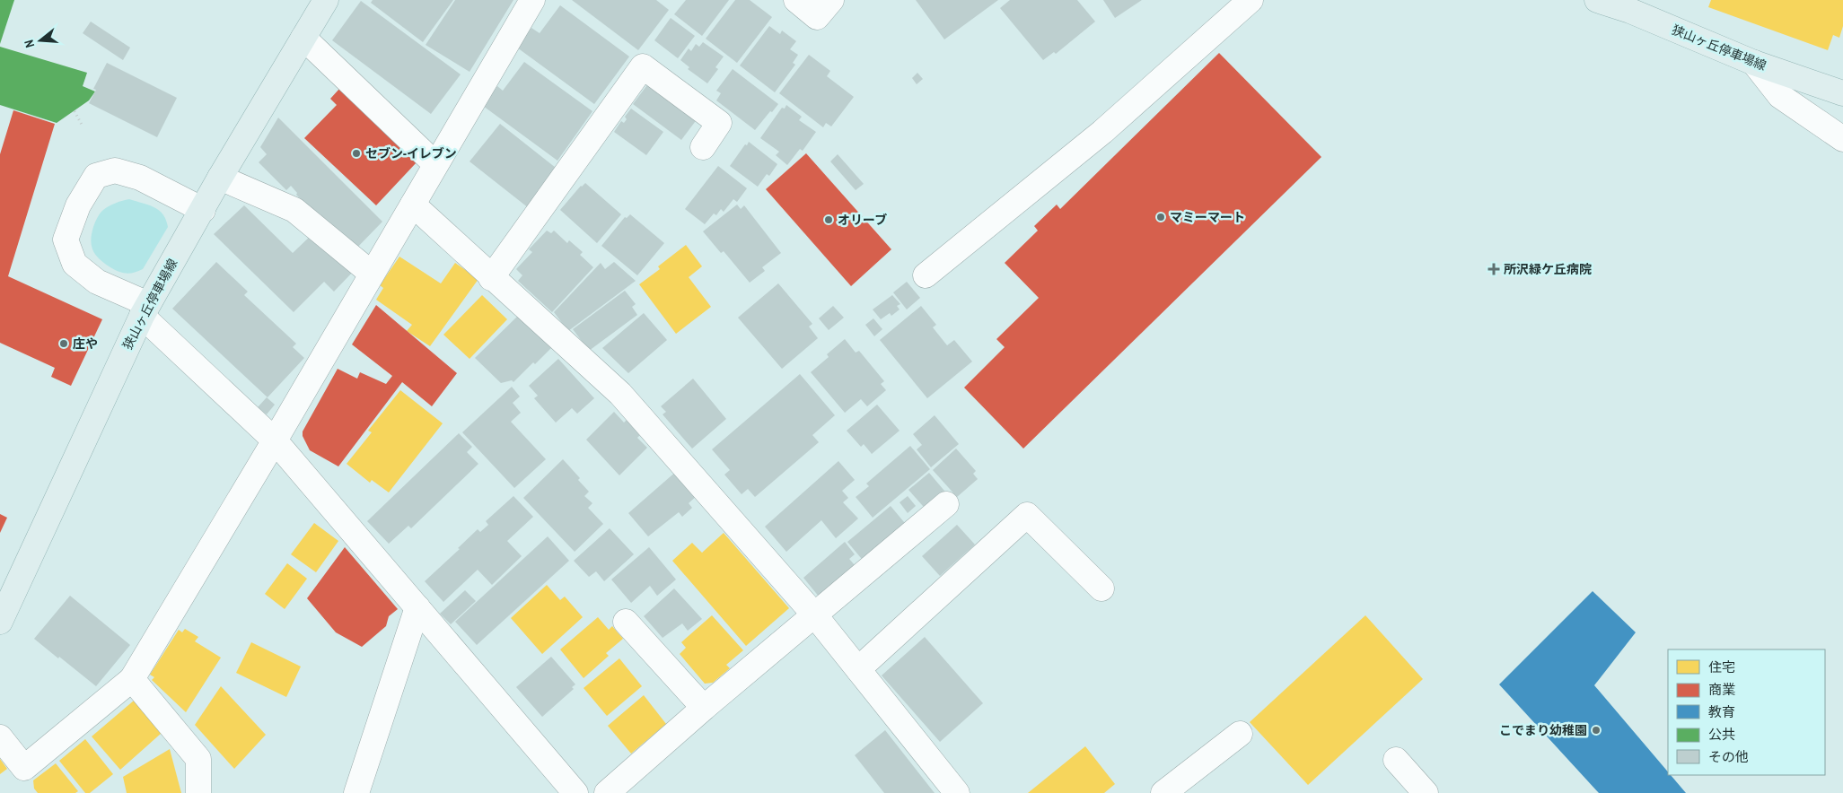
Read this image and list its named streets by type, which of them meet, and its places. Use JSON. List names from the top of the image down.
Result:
{
  "streets": {
    "main road": ["狭山ヶ丘停車場線"]
  },
  "places": {
    "other": [
      "セブン-イレブン",
      "マミーマート",
      "オリーブ",
      "庄や",
      "こでまり幼稚園"
    ],
    "health": ["所沢緑ケ丘病院"]
  },
  "legend": [
    "住宅",
    "商業",
    "教育",
    "公共",
    "その他"
  ],
  "north": "left"
}
